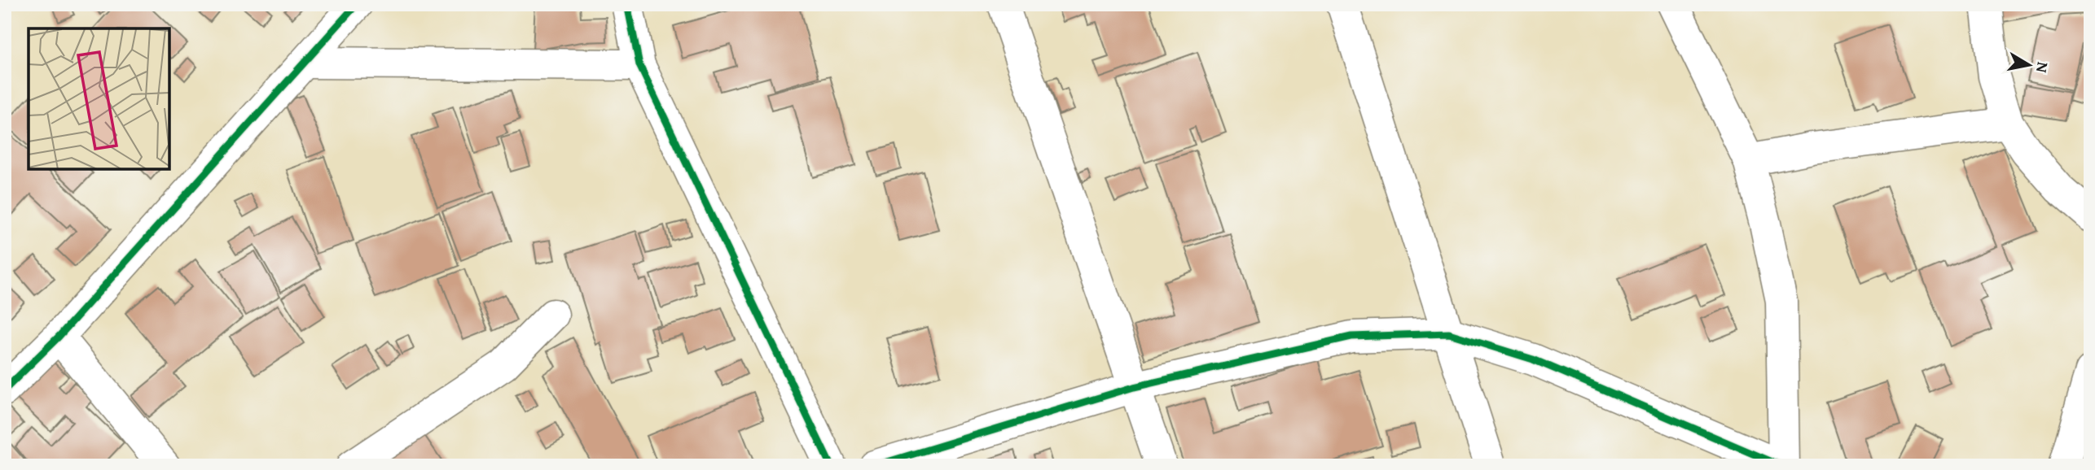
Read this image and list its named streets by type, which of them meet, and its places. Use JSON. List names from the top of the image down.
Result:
{
  "north": "right"
}
